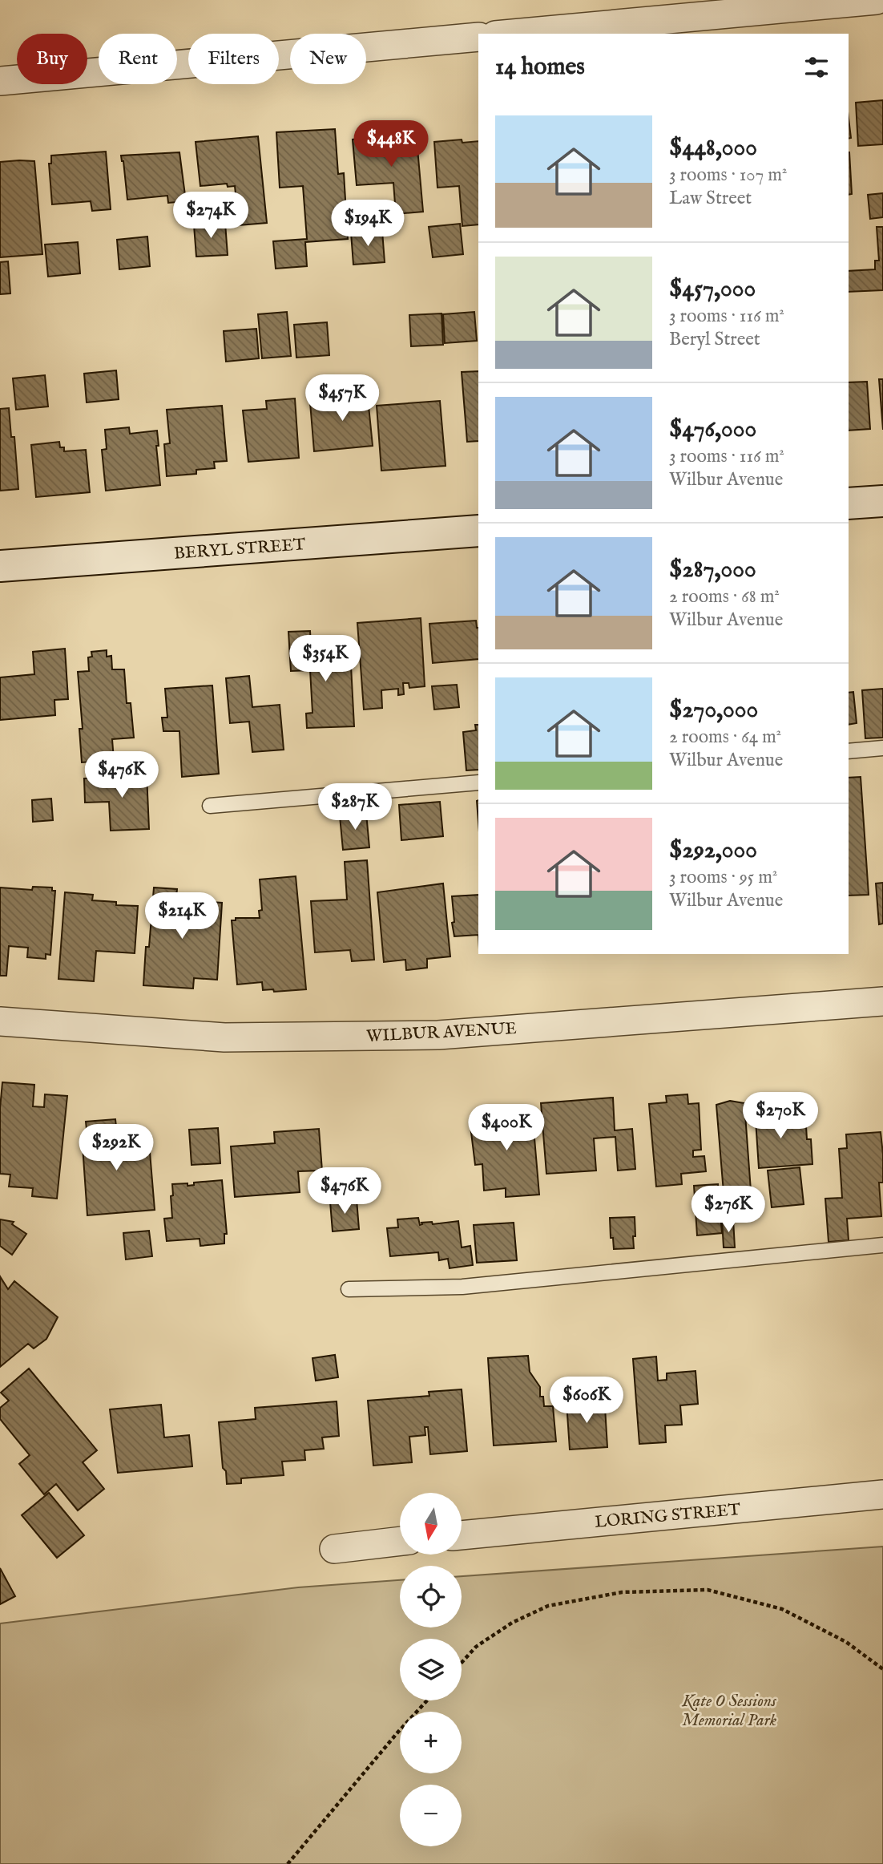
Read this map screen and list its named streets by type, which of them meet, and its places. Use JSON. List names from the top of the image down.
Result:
{
  "streets": {
    "main road": ["BERYL STREET"],
    "street": ["WILBUR AVENUE", "LORING STREET"]
  },
  "parks": ["Kate O Sessions Memorial Park"],
  "north": "bottom",
  "page": {
    "chip": [
      "Buy",
      "Rent",
      "Filters",
      "New"
    ],
    "heading": "14 homes",
    "list": [
      {
        "name": "$448,000",
        "note": "3 rooms · 107 m² · Law Street"
      },
      {
        "name": "$457,000",
        "note": "3 rooms · 116 m² · Beryl Street"
      },
      {
        "name": "$476,000",
        "note": "3 rooms · 116 m² · Wilbur Avenue"
      },
      {
        "name": "$287,000",
        "note": "2 rooms · 68 m² · Wilbur Avenue"
      },
      {
        "name": "$270,000",
        "note": "2 rooms · 64 m² · Wilbur Avenue"
      },
      {
        "name": "$292,000",
        "note": "3 rooms · 95 m² · Wilbur Avenue"
      }
    ],
    "price": [
      "$448K",
      "$274K",
      "$194K",
      "$457K",
      "$354K",
      "$476K",
      "$287K",
      "$214K",
      "$270K",
      "$400K",
      "$292K",
      "$476K",
      "$276K",
      "$606K"
    ],
    "map_buttons": ["+", "−"]
  }
}
